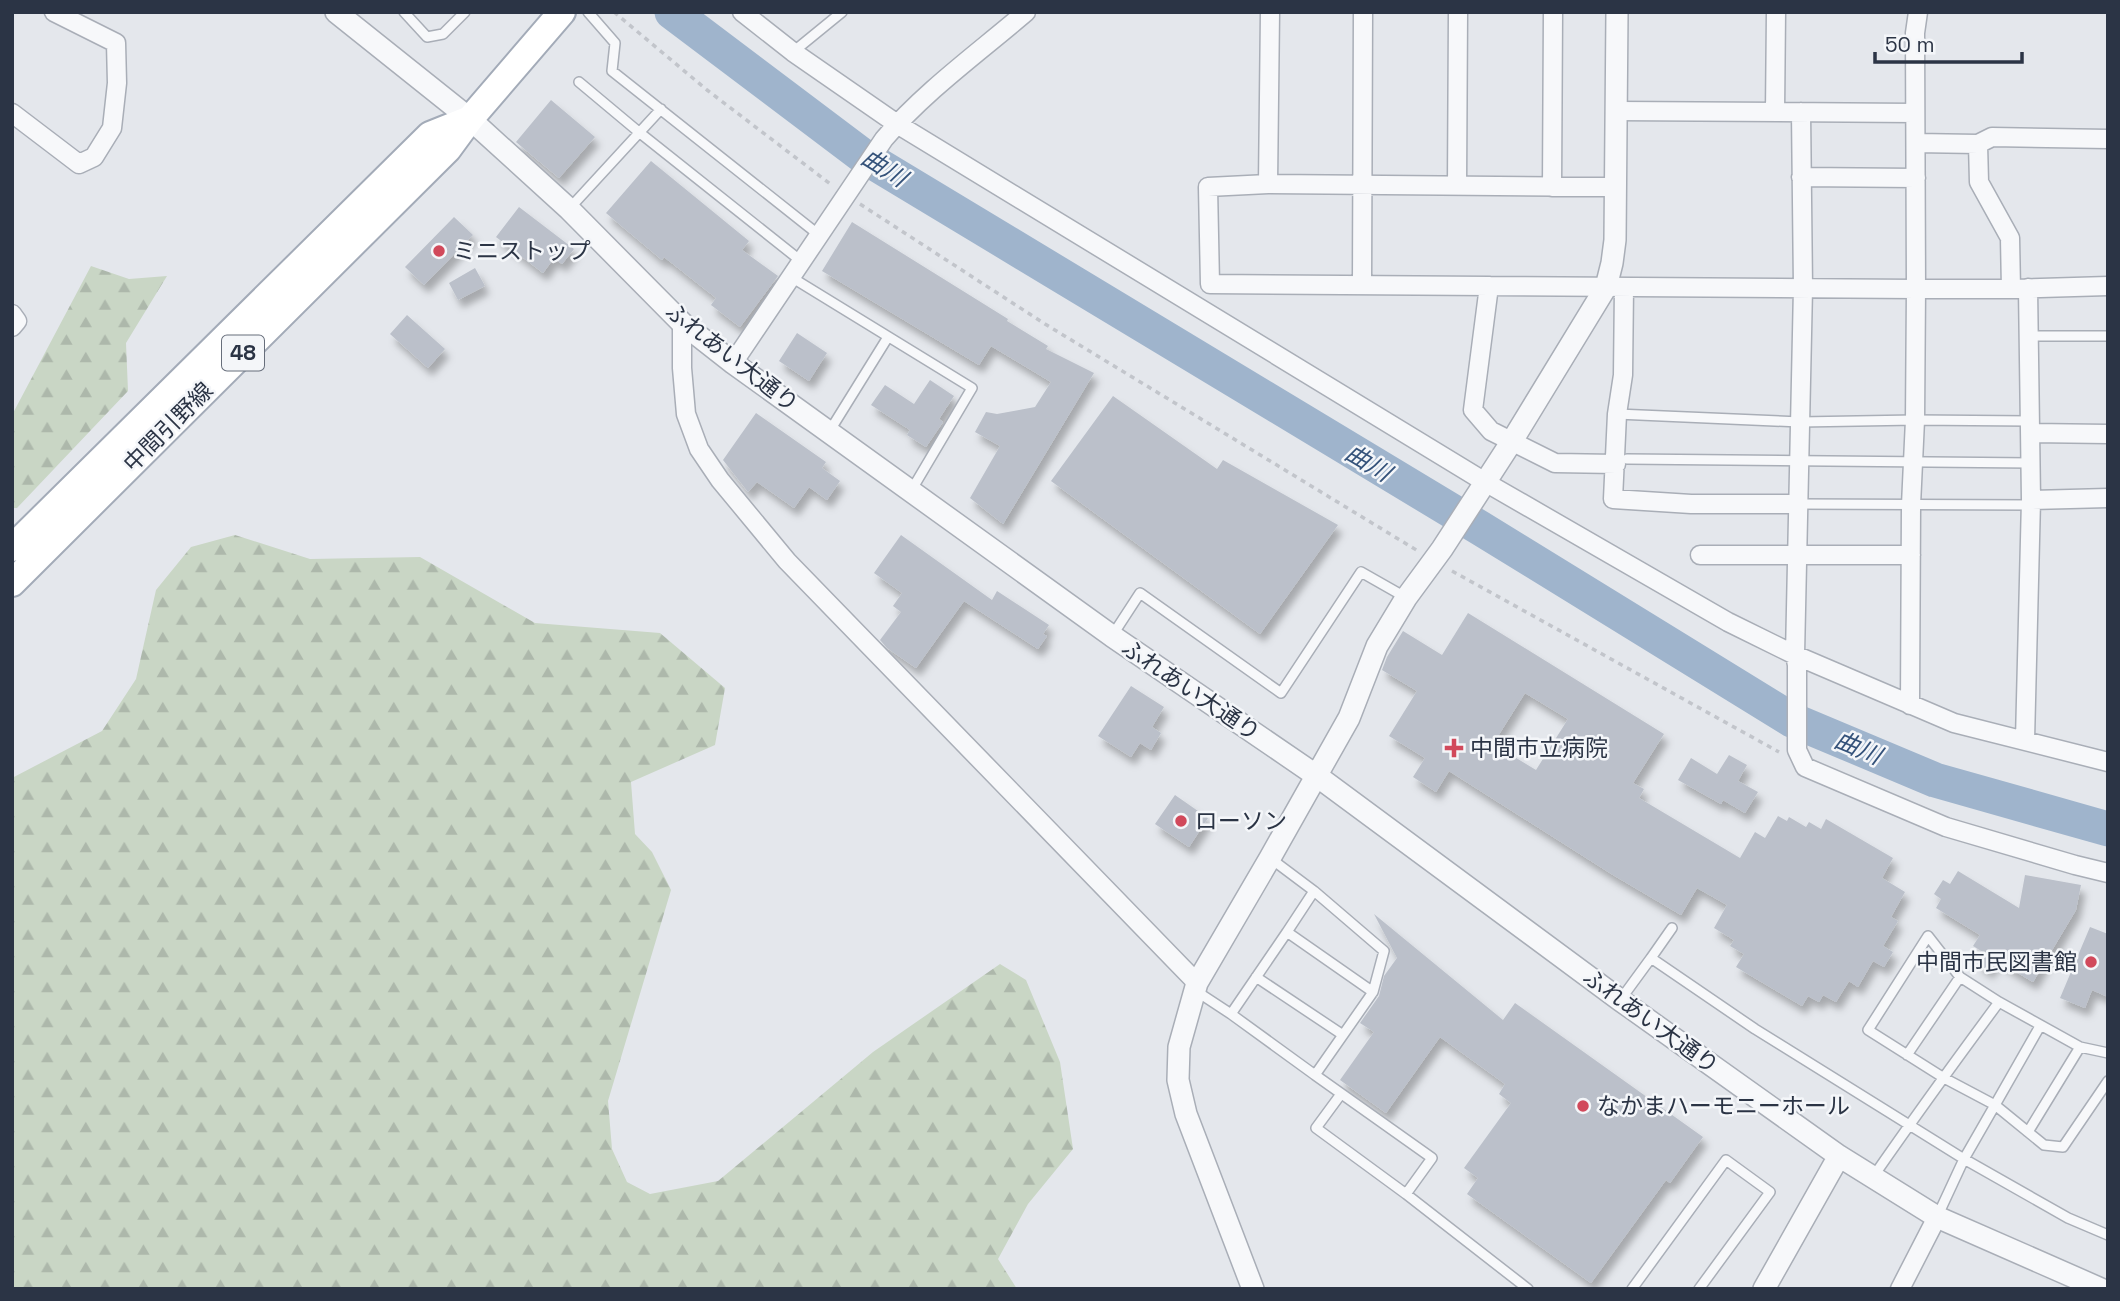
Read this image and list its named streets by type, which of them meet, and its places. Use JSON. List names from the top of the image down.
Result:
{
  "streets": {
    "main road": ["48", "中間引野線"],
    "street": ["ふれあい大通り"]
  },
  "crossings": [
    ["ふれあい大通り", "中間引野線"]
  ],
  "water": ["曲川"],
  "places": {
    "other": [
      "ミニストップ",
      "ローソン",
      "中間市民図書館",
      "なかまハーモニーホール"
    ],
    "health": ["中間市立病院"]
  },
  "scale_bar": "50 m"
}
